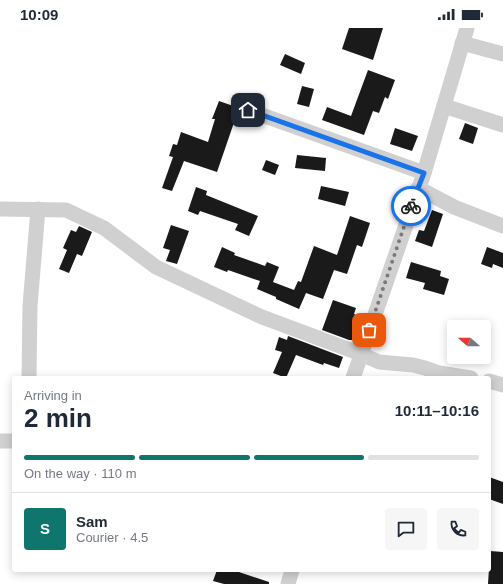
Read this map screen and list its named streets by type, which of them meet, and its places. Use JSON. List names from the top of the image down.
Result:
{
  "north": "left",
  "page": {
    "status": "10:09",
    "heading": ["2 min", "Arriving in", "10:11–10:16"],
    "panel": ["Sam", "Courier · 4.5"],
    "bar": "On the way · 110 m",
    "round": "S"
  }
}
